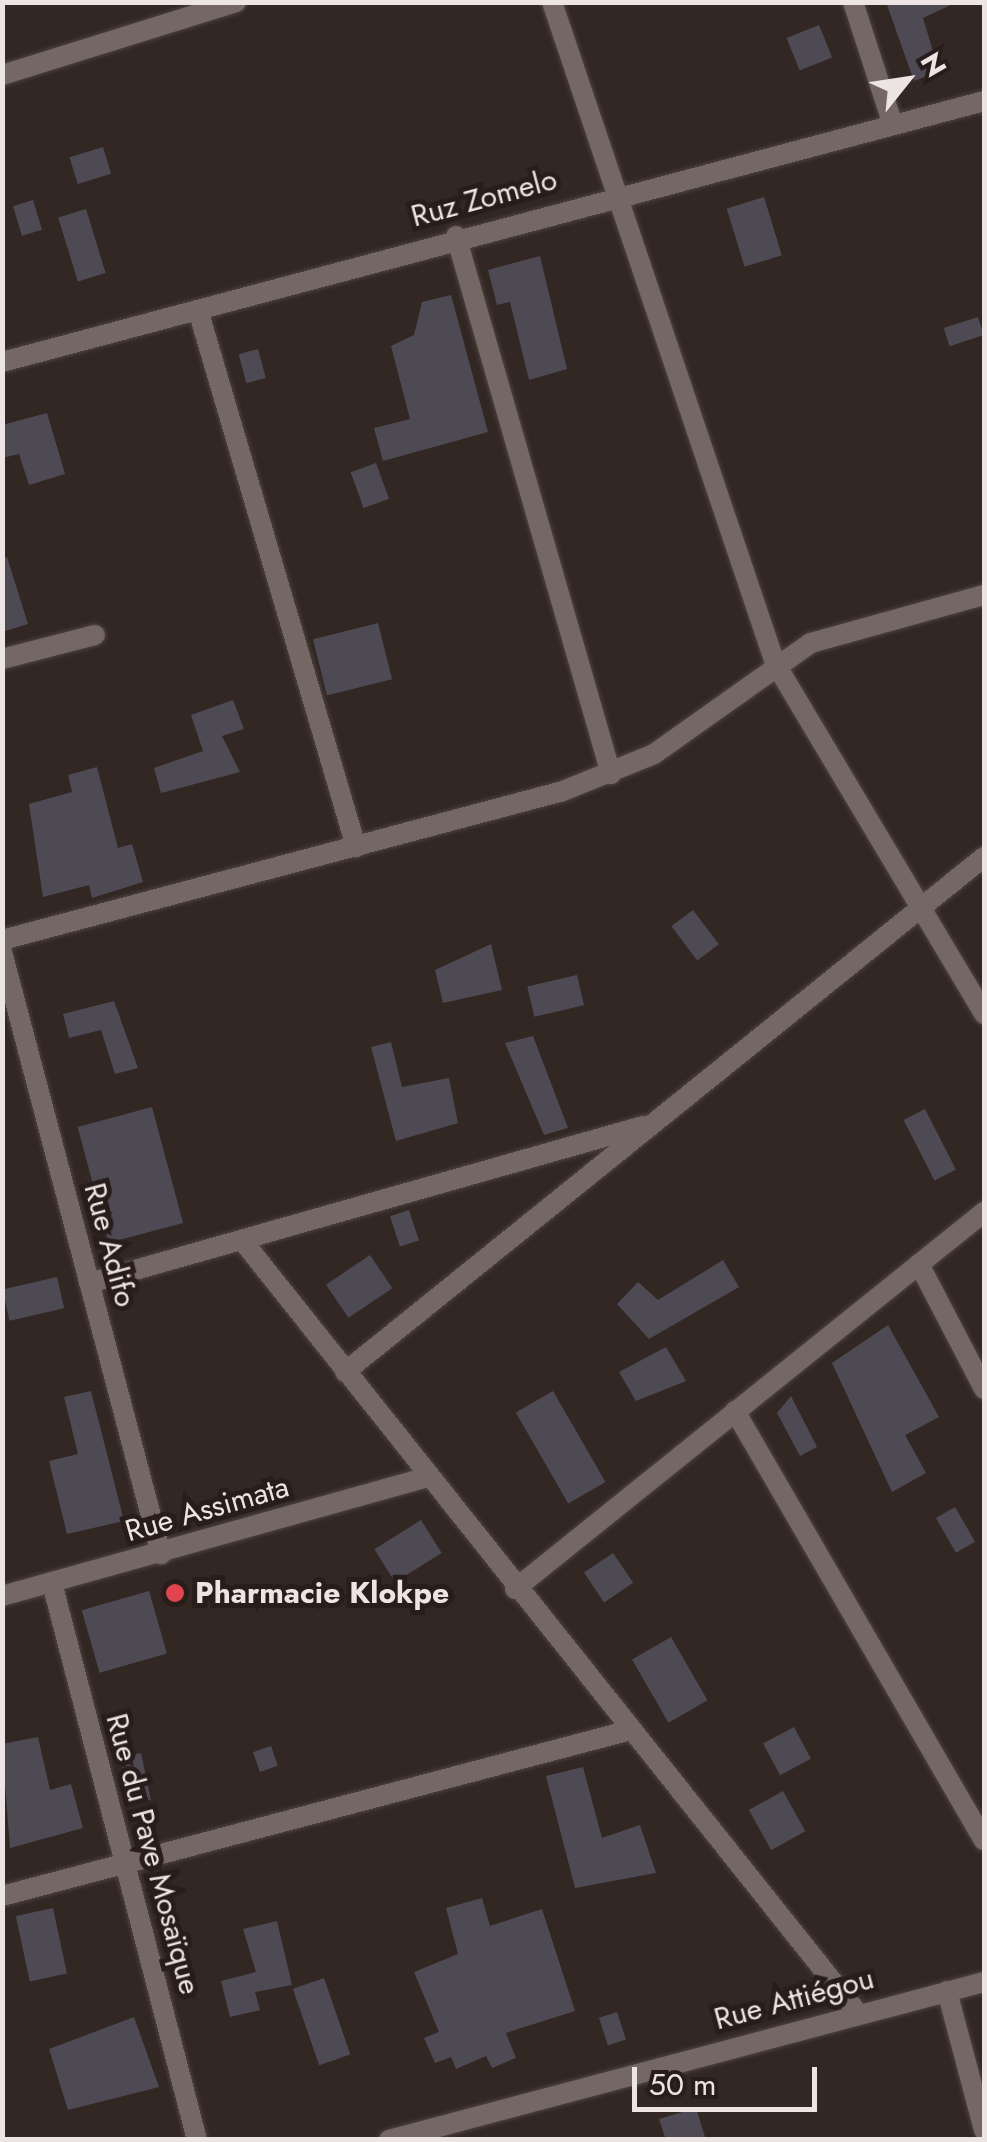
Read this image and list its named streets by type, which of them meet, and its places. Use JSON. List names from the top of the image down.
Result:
{
  "streets": {
    "street": [
      "Ruz Zomelo",
      "Rue Adifo",
      "Rue Assimata",
      "Rue du Pave Mosaïque",
      "Rue Attiégou"
    ]
  },
  "crossings": [
    ["Rue Adifo", "Rue Assimata"],
    ["Rue Assimata", "Rue du Pave Mosaïque"]
  ],
  "places": ["Pharmacie Klokpe"],
  "scale_bar": "50 m",
  "north": "top right"
}
